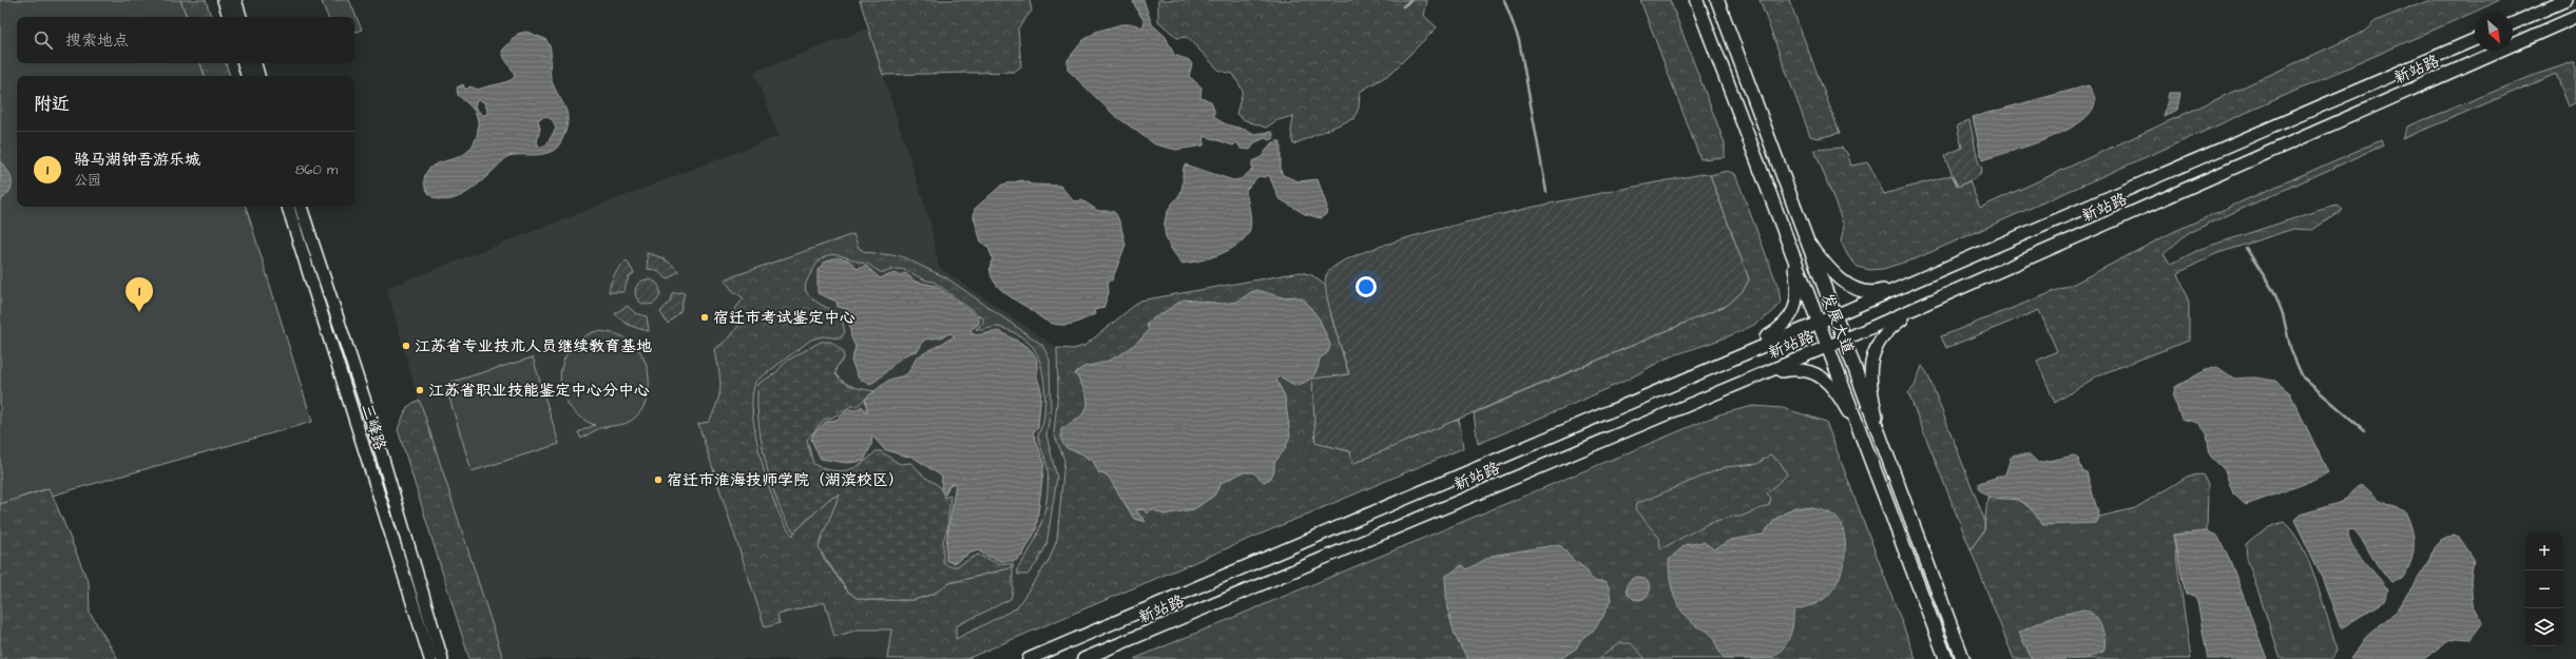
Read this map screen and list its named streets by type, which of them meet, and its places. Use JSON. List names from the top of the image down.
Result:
{
  "streets": {
    "main road": ["发展大道"],
    "street": ["新站路", "三峰路"]
  },
  "crossings": [
    ["新站路", "发展大道"]
  ],
  "places": [
    "宿迁市考试鉴定中心",
    "江苏省专业技术人员继续教育基地",
    "江苏省职业技能鉴定中心分中心",
    "宿迁市淮海技师学院（湖滨校区）"
  ],
  "north": "bottom right",
  "page": {
    "search": "搜索地点",
    "heading": "附近",
    "list": [
      {
        "mark": "1",
        "name": "骆马湖钟吾游乐城",
        "note": "公园",
        "value": "860 m"
      }
    ],
    "pins": "1",
    "map_buttons": ["+", "−"]
  }
}
